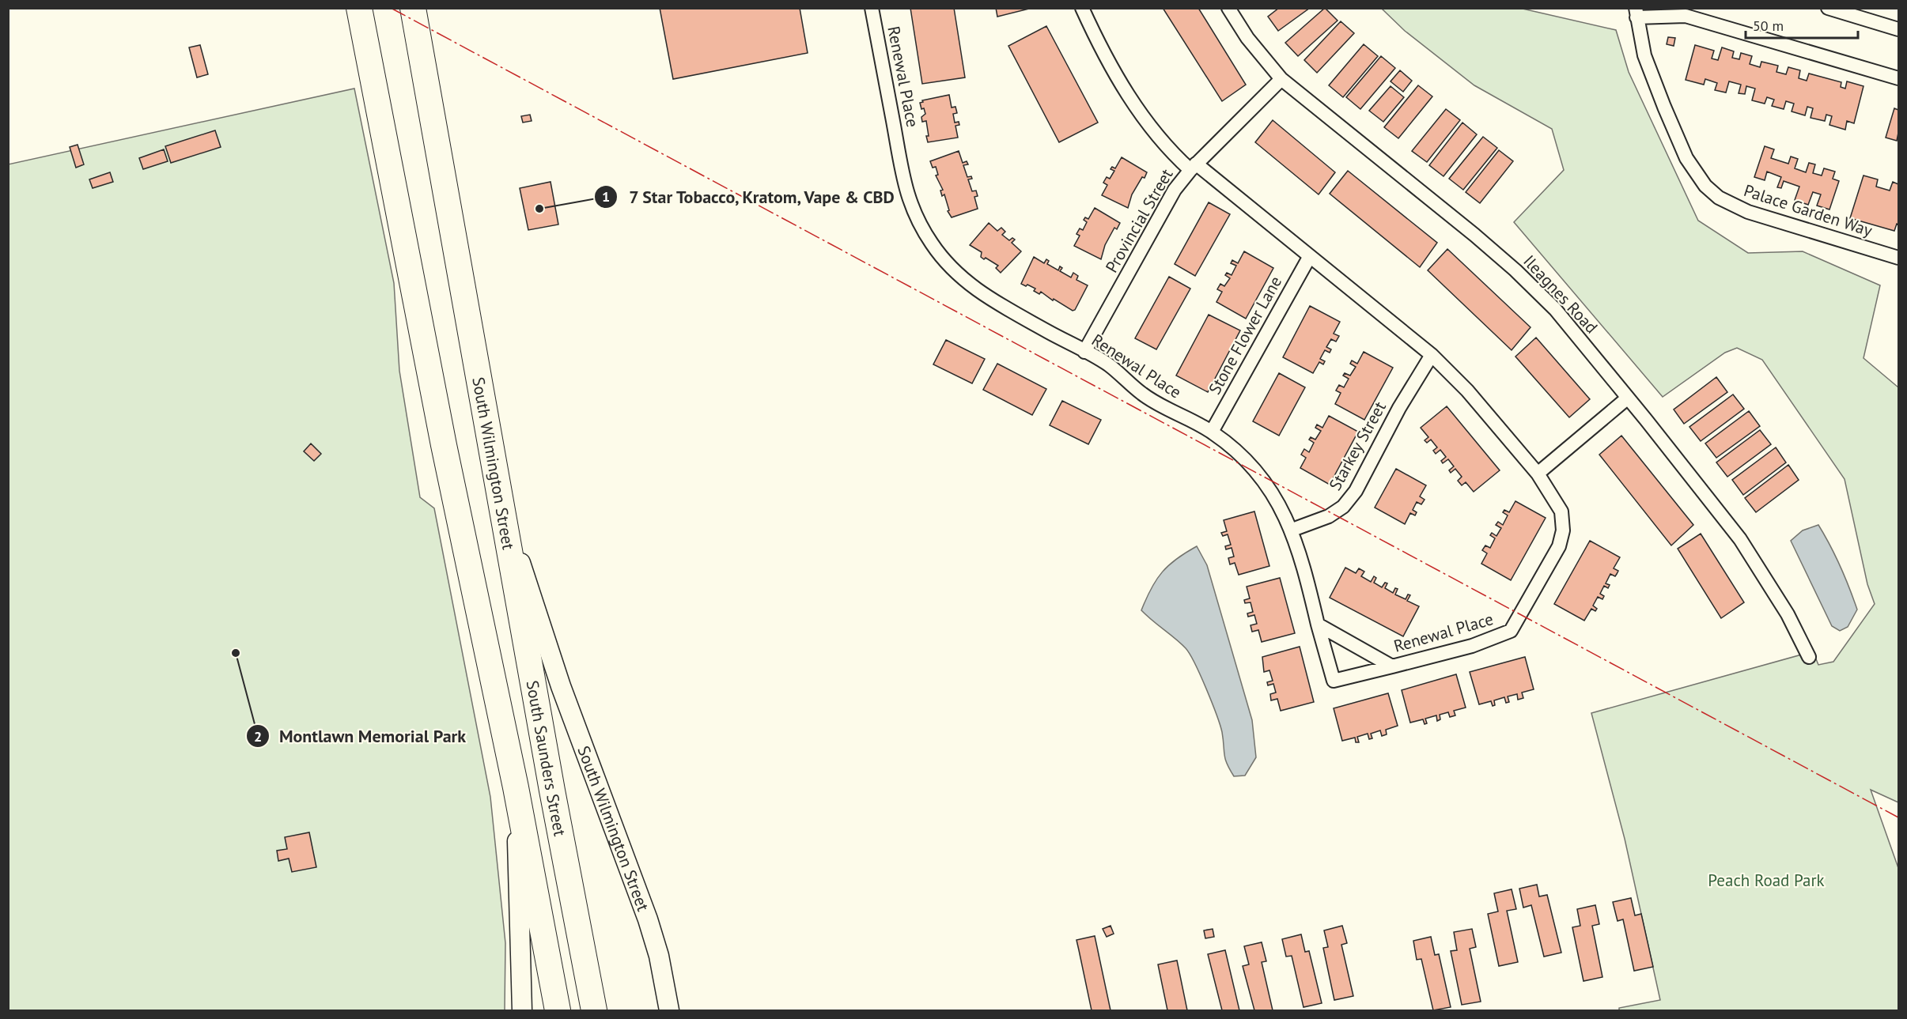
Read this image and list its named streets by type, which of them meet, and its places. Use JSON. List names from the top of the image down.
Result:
{
  "streets": {
    "highway": ["South Wilmington Street", "South Saunders Street"],
    "street": [
      "Renewal Place",
      "Palace Garden Way",
      "Provincial Street",
      "Ileagnes Road",
      "Stone Flower Lane",
      "Starkey Street"
    ]
  },
  "crossings": [
    ["Renewal Place", "Provincial Street"],
    ["Renewal Place", "Stone Flower Lane"],
    ["Renewal Place", "Starkey Street"],
    ["Provincial Street", "Ileagnes Road"],
    ["South Wilmington Street", "South Saunders Street"]
  ],
  "parks": ["Peach Road Park"],
  "places": ["7 Star Tobacco, Kratom, Vape & CBD", "Montlawn Memorial Park"],
  "scale_bar": "50 m"
}
